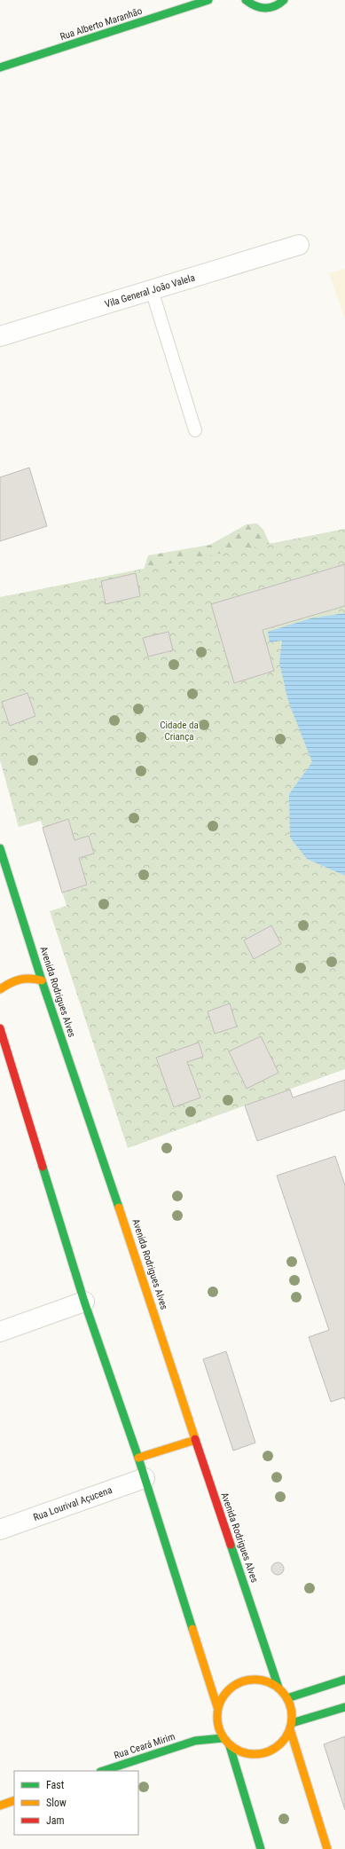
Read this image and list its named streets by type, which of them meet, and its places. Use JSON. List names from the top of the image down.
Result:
{
  "streets": {
    "main road": ["Rua Alberto Maranhão", "Avenida Rodrigues Alves", "Rua Ceará Mirim"],
    "street": ["Vila General João Valela", "Rua Lourival Açucena"]
  },
  "crossings": [
    ["Avenida Rodrigues Alves", "Rua Ceará Mirim"]
  ],
  "parks": ["Cidade da Criança"],
  "legend": ["Fast", "Slow", "Jam"]
}
